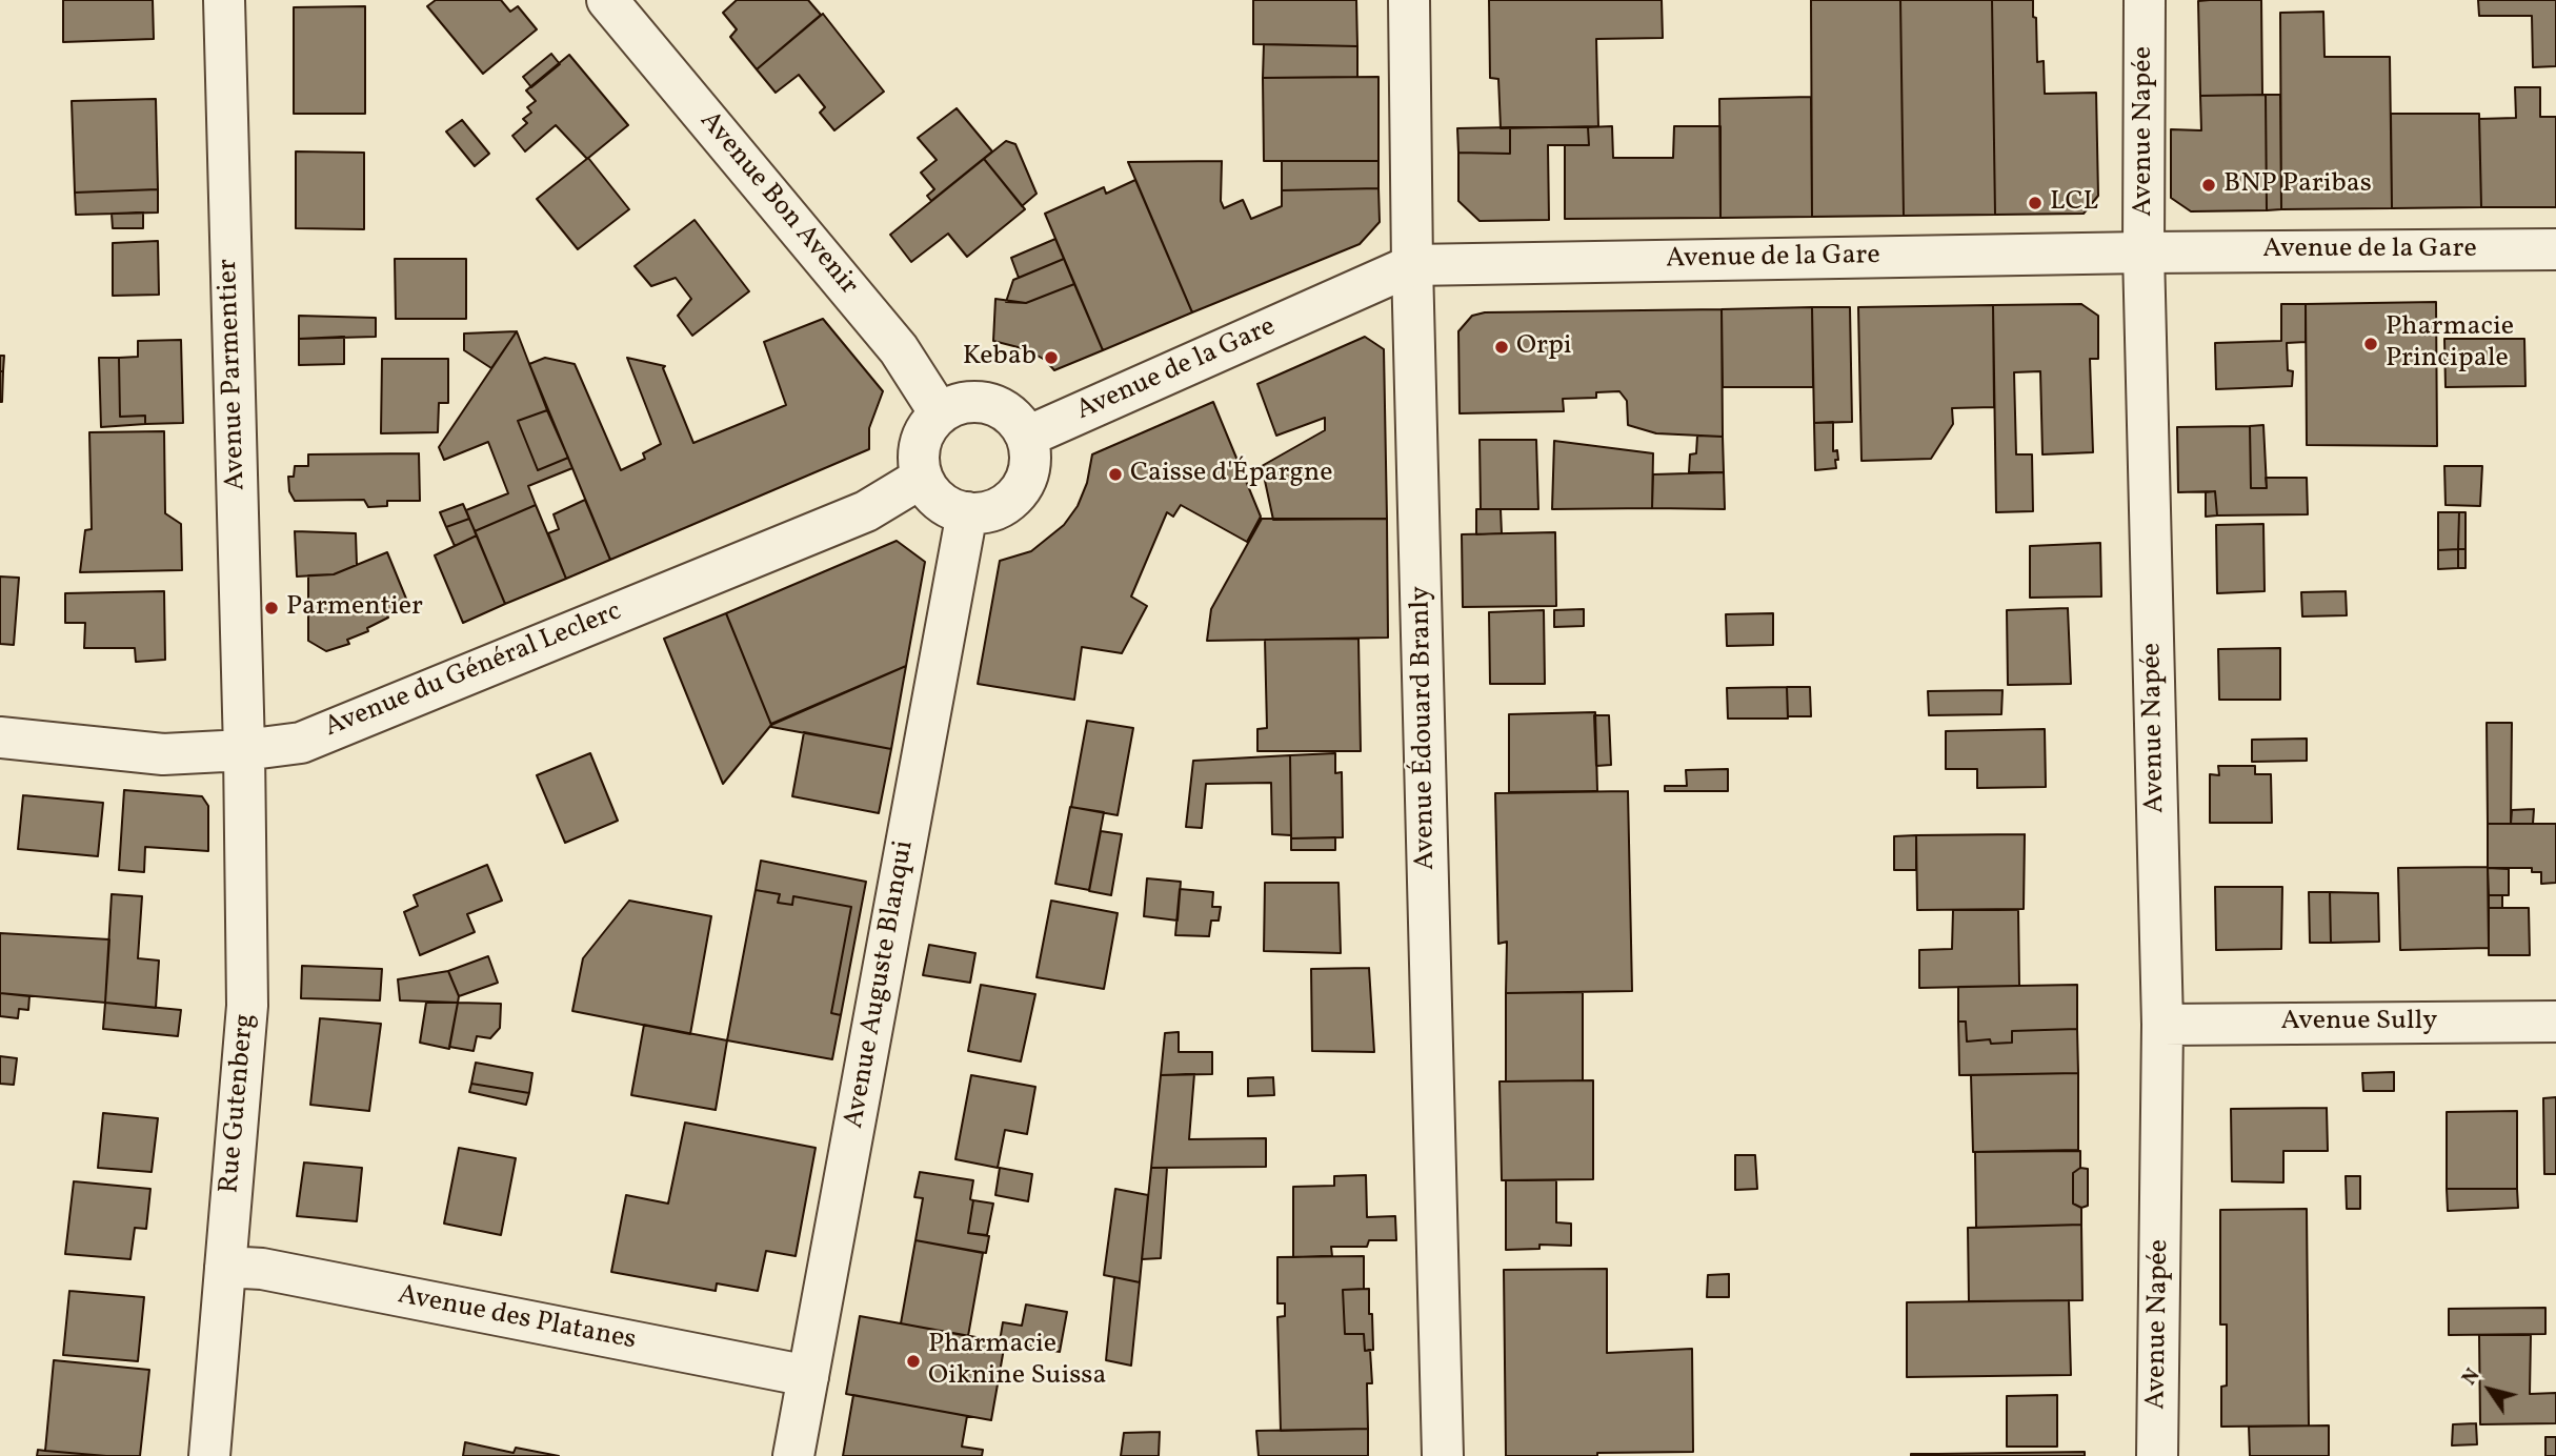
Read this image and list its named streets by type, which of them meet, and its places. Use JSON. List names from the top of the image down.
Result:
{
  "streets": {
    "street": [
      "Avenue Napée",
      "Avenue Bon Avenir",
      "Avenue de la Gare",
      "Avenue Parmentier",
      "Avenue du Général Leclerc",
      "Avenue Édouard Branly",
      "Avenue Auguste Blanqui",
      "Avenue Sully",
      "Rue Gutenberg",
      "Avenue des Platanes"
    ]
  },
  "crossings": [
    ["Avenue Napée", "Avenue de la Gare"],
    ["Avenue Napée", "Avenue Sully"],
    ["Avenue Bon Avenir", "Avenue de la Gare"],
    ["Avenue Bon Avenir", "Avenue du Général Leclerc"],
    ["Avenue Bon Avenir", "Avenue Auguste Blanqui"],
    ["Avenue de la Gare", "Avenue du Général Leclerc"],
    ["Avenue de la Gare", "Avenue Édouard Branly"],
    ["Avenue de la Gare", "Avenue Auguste Blanqui"],
    ["Avenue Parmentier", "Avenue du Général Leclerc"],
    ["Avenue Parmentier", "Rue Gutenberg"],
    ["Avenue du Général Leclerc", "Avenue Auguste Blanqui"],
    ["Avenue du Général Leclerc", "Rue Gutenberg"],
    ["Avenue Auguste Blanqui", "Avenue des Platanes"],
    ["Rue Gutenberg", "Avenue des Platanes"]
  ],
  "places": [
    "BNP Paribas",
    "LCL",
    "Pharmacie Principale",
    "Orpi",
    "Kebab",
    "Caisse d'Épargne",
    "Parmentier",
    "Pharmacie Oiknine Suissa"
  ],
  "north": "top left"
}
